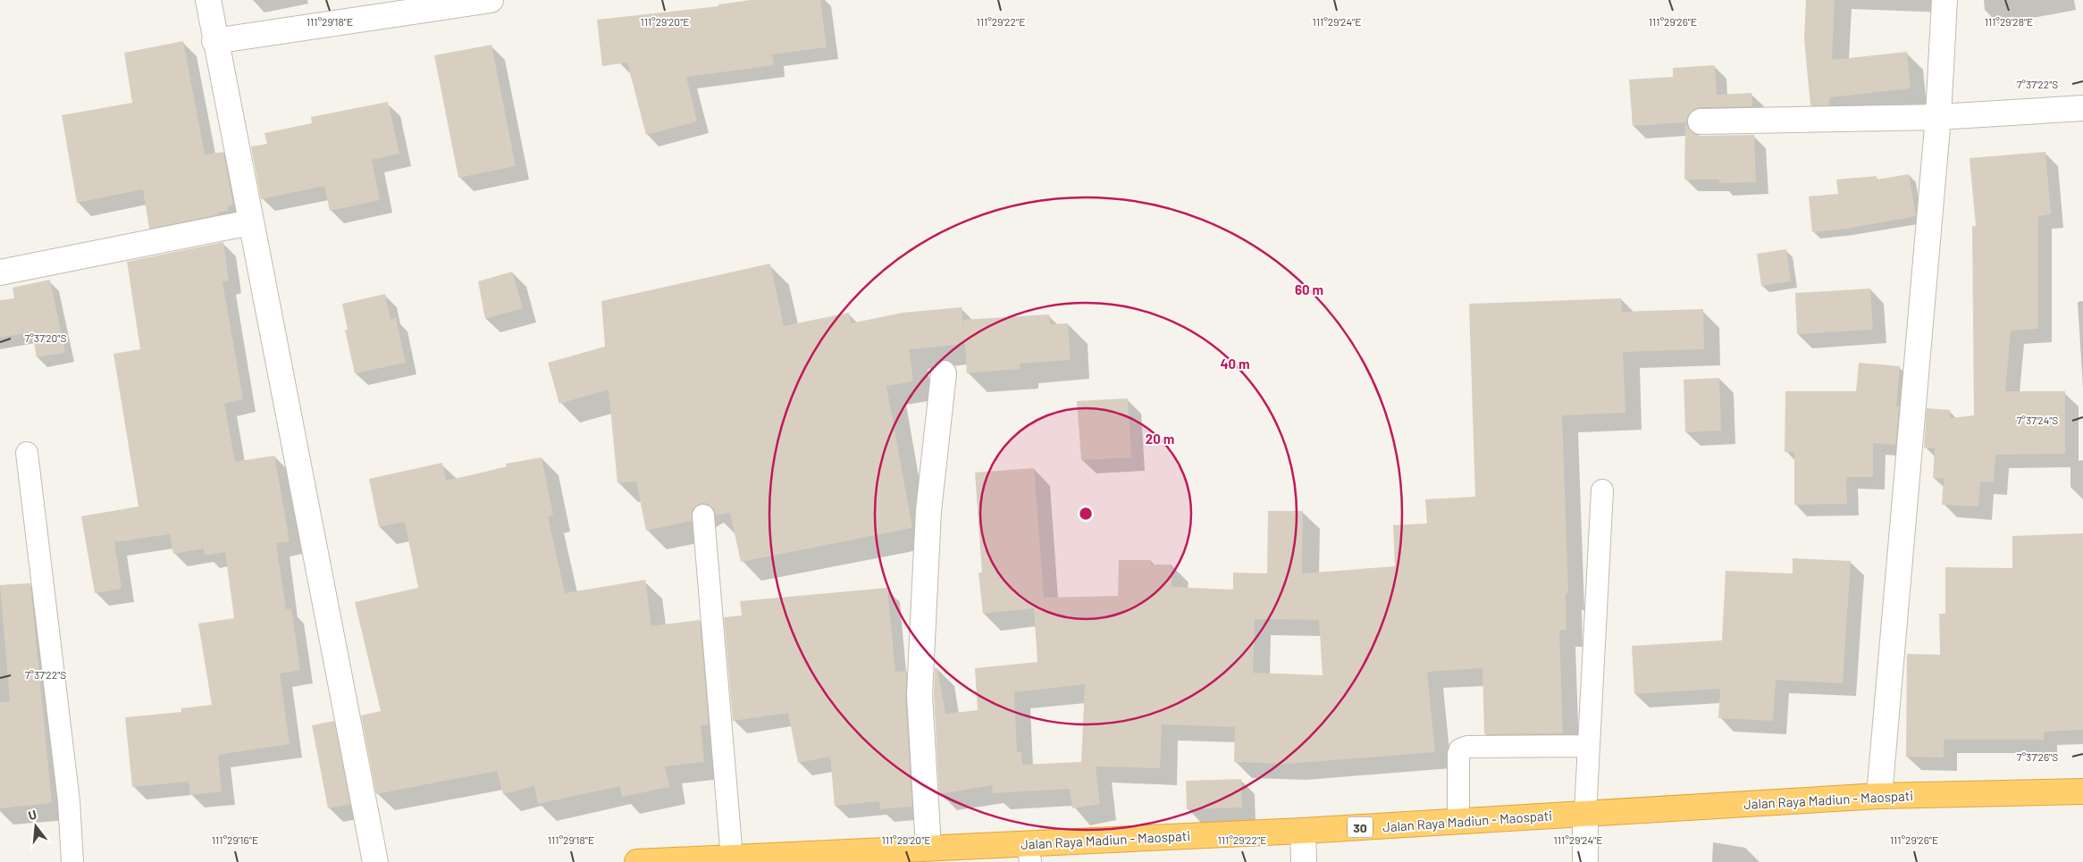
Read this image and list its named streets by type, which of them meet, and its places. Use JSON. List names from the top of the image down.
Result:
{
  "streets": {
    "highway": ["Jalan Raya Madiun - Maospati", "30"]
  },
  "north": "top",
  "coordinates": [
    "111°29'18\"E",
    "111°29'20\"E",
    "111°29'22\"E",
    "111°29'24\"E",
    "111°29'26\"E",
    "111°29'28\"E",
    "7°37'22\"S",
    "7°37'20\"S",
    "7°37'24\"S",
    "7°37'26\"S",
    "111°29'16\"E"
  ],
  "rings": ["60 m", "40 m", "20 m"]
}
